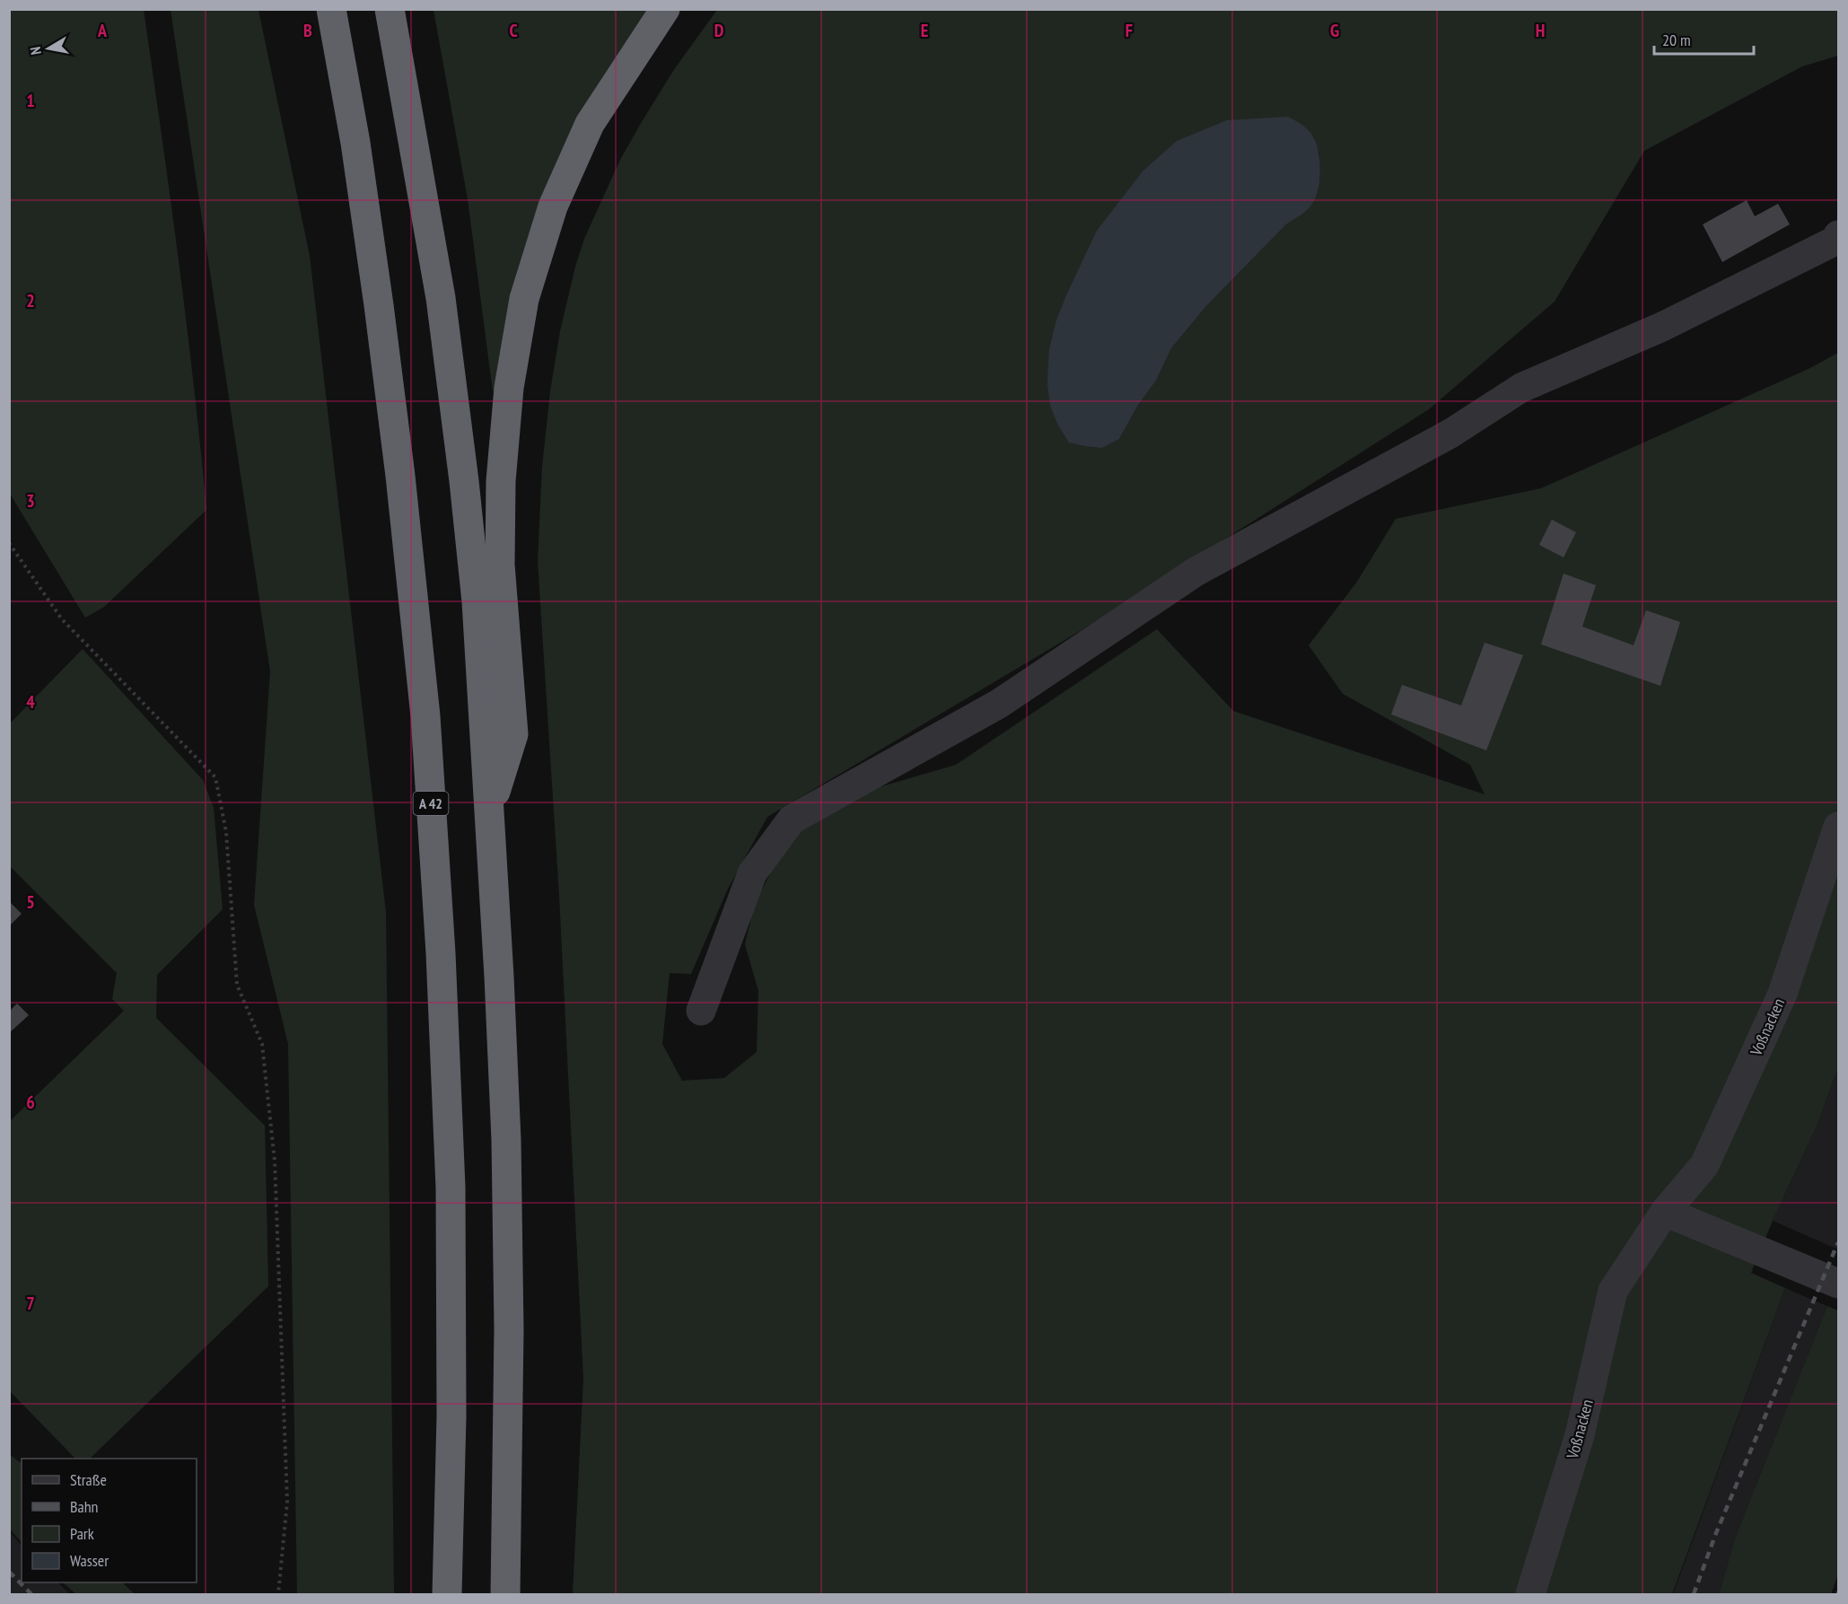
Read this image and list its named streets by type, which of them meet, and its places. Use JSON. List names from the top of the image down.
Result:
{
  "streets": {
    "highway": ["A 42"],
    "lane": ["Voßnacken"]
  },
  "legend": [
    "Straße",
    "Bahn",
    "Park",
    "Wasser"
  ],
  "scale_bar": "20 m",
  "north": "left",
  "grid": {
    "columns": [
      "A",
      "B",
      "C",
      "D",
      "E",
      "F",
      "G",
      "H"
    ],
    "rows": [
      "1",
      "2",
      "3",
      "4",
      "5",
      "6",
      "7"
    ]
  }
}
